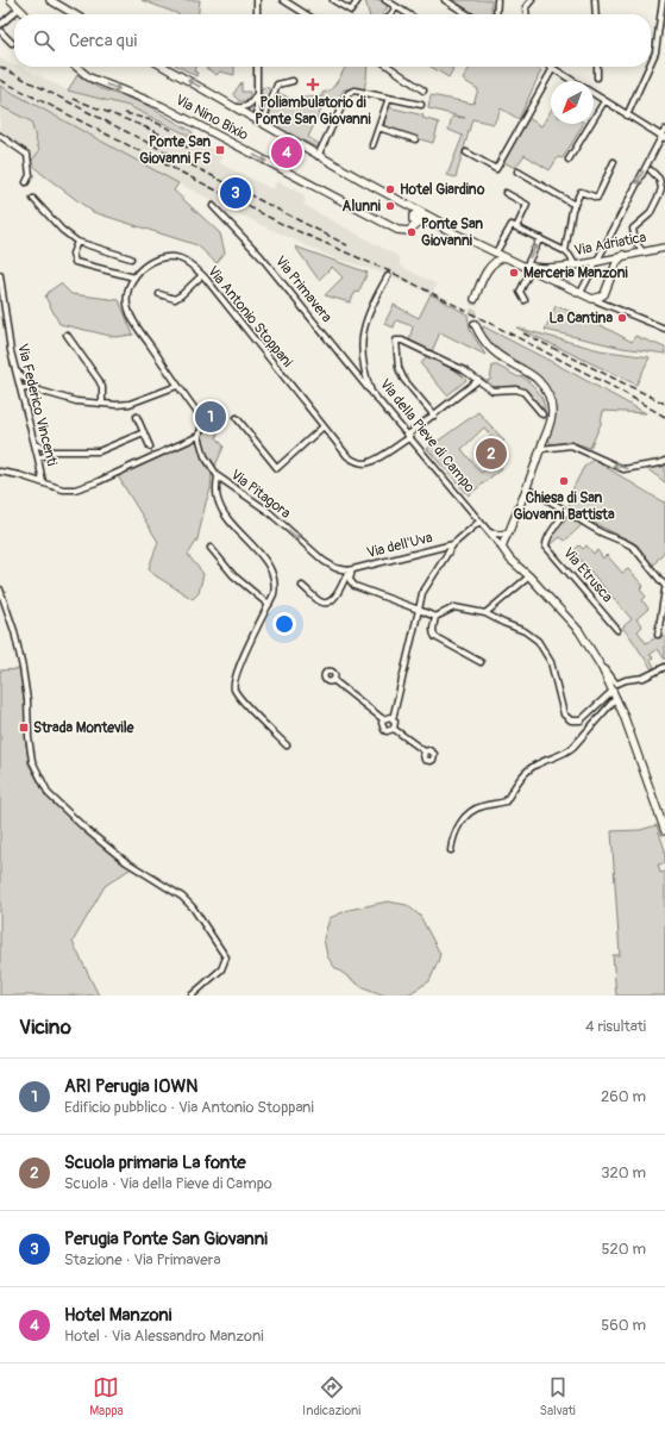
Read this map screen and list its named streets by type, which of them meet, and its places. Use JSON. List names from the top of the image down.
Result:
{
  "streets": {
    "main road": ["Via Nino Bixio", "Via Adriatica", "Via della Pieve di Campo"],
    "street": [
      "Via Primavera",
      "Via Antonio Stoppani",
      "Via Federico Vincenti",
      "Via Pitagora",
      "Via dell'Uva",
      "Via Etrusca"
    ]
  },
  "crossings": [
    ["Via Primavera", "Via della Pieve di Campo"],
    ["Via Antonio Stoppani", "Via della Pieve di Campo"],
    ["Via della Pieve di Campo", "Via dell'Uva"],
    ["Via Pitagora", "Via dell'Uva"]
  ],
  "one_way": ["Via Pitagora"],
  "places": {
    "health": ["Poliambulatorio di Ponte San Giovanni"],
    "transit": ["Ponte San Giovanni FS", "Strada Montevile"],
    "other": [
      "Hotel Giardino",
      "Alunni",
      "Ponte San Giovanni",
      "Merceria Manzoni",
      "La Cantina",
      "Chiesa di San Giovanni Battista"
    ]
  },
  "north": "bottom left",
  "page": {
    "search": "Cerca qui",
    "pins": [
      "4",
      "3",
      "1",
      "2"
    ],
    "heading": ["Vicino", "4 risultati"],
    "list": [
      {
        "mark": "1",
        "name": "ARI Perugia I0WN",
        "note": "Edificio pubblico · Via Antonio Stoppani",
        "value": "260 m"
      },
      {
        "mark": "2",
        "name": "Scuola primaria La fonte",
        "note": "Scuola · Via della Pieve di Campo",
        "value": "320 m"
      },
      {
        "mark": "3",
        "name": "Perugia Ponte San Giovanni",
        "note": "Stazione · Via Primavera",
        "value": "520 m"
      },
      {
        "mark": "4",
        "name": "Hotel Manzoni",
        "note": "Hotel · Via Alessandro Manzoni",
        "value": "560 m"
      }
    ],
    "nav": ["Mappa", "Indicazioni", "Salvati"]
  }
}
